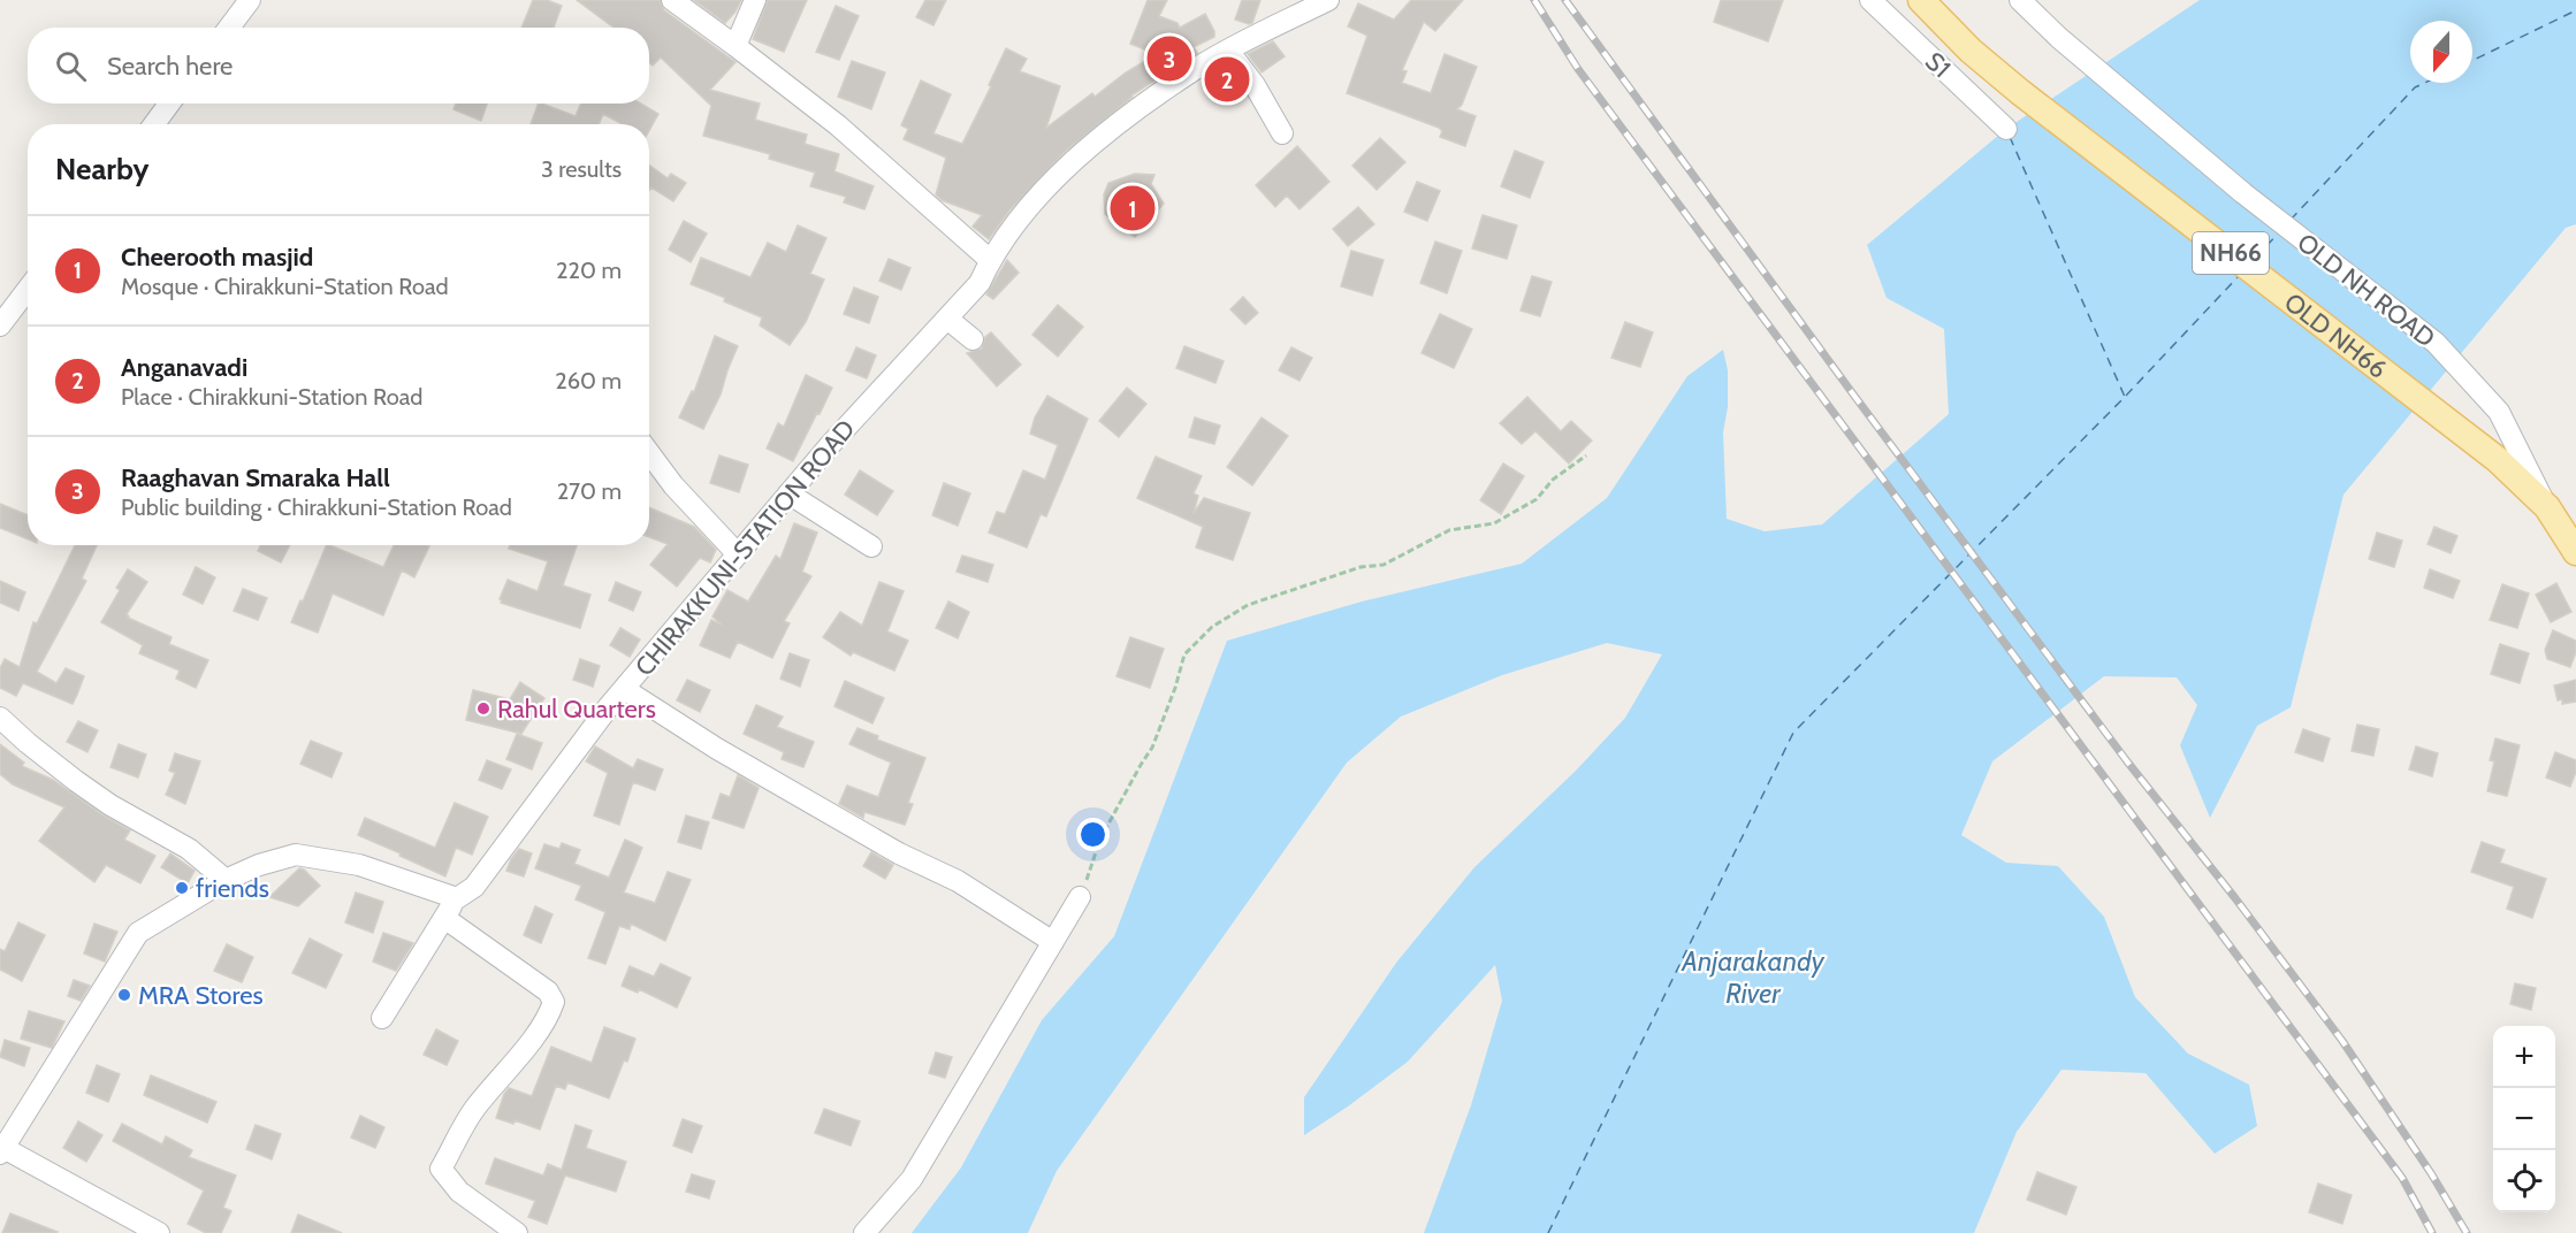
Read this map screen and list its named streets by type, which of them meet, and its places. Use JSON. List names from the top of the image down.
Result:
{
  "streets": {
    "main road": ["NH66", "OLD NH66"],
    "street": ["S1", "OLD NH ROAD", "CHIRAKKUNI-STATION ROAD"]
  },
  "crossings": [
    ["OLD NH ROAD", "OLD NH66"]
  ],
  "water": ["Anjarakandy River"],
  "places": ["Rahul Quarters", "friends", "MRA Stores"],
  "north": "bottom",
  "page": {
    "search": "Search here",
    "pins": ["3", "2", "1"],
    "heading": ["Nearby", "3 results"],
    "list": [
      {
        "mark": "1",
        "name": "Cheerooth masjid",
        "note": "Mosque · Chirakkuni-Station Road",
        "value": "220 m"
      },
      {
        "mark": "2",
        "name": "Anganavadi",
        "note": "Place · Chirakkuni-Station Road",
        "value": "260 m"
      },
      {
        "mark": "3",
        "name": "Raaghavan Smaraka Hall",
        "note": "Public building · Chirakkuni-Station Road",
        "value": "270 m"
      }
    ],
    "map_buttons": ["+", "−"]
  }
}
